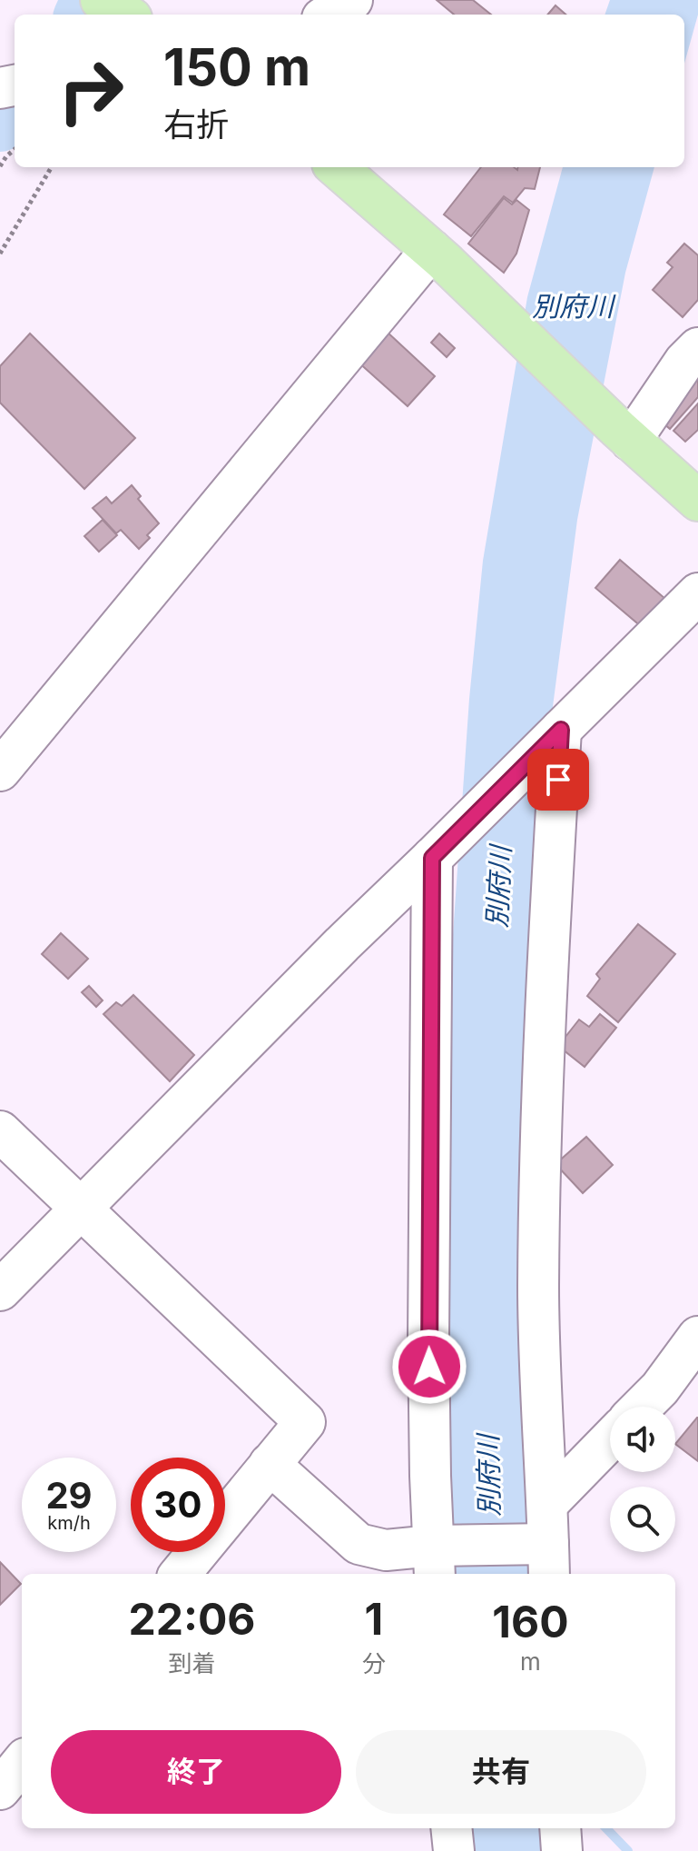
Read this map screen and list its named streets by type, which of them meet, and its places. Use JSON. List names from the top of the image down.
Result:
{
  "water": ["別府川"],
  "page": {
    "turn": ["150 m", "右折"],
    "speed": "29 km/h",
    "limit": "30",
    "eta": [
      "22:06",
      "到着",
      "1",
      "分",
      "160",
      "m"
    ],
    "buttons": ["終了", "共有"]
  }
}
